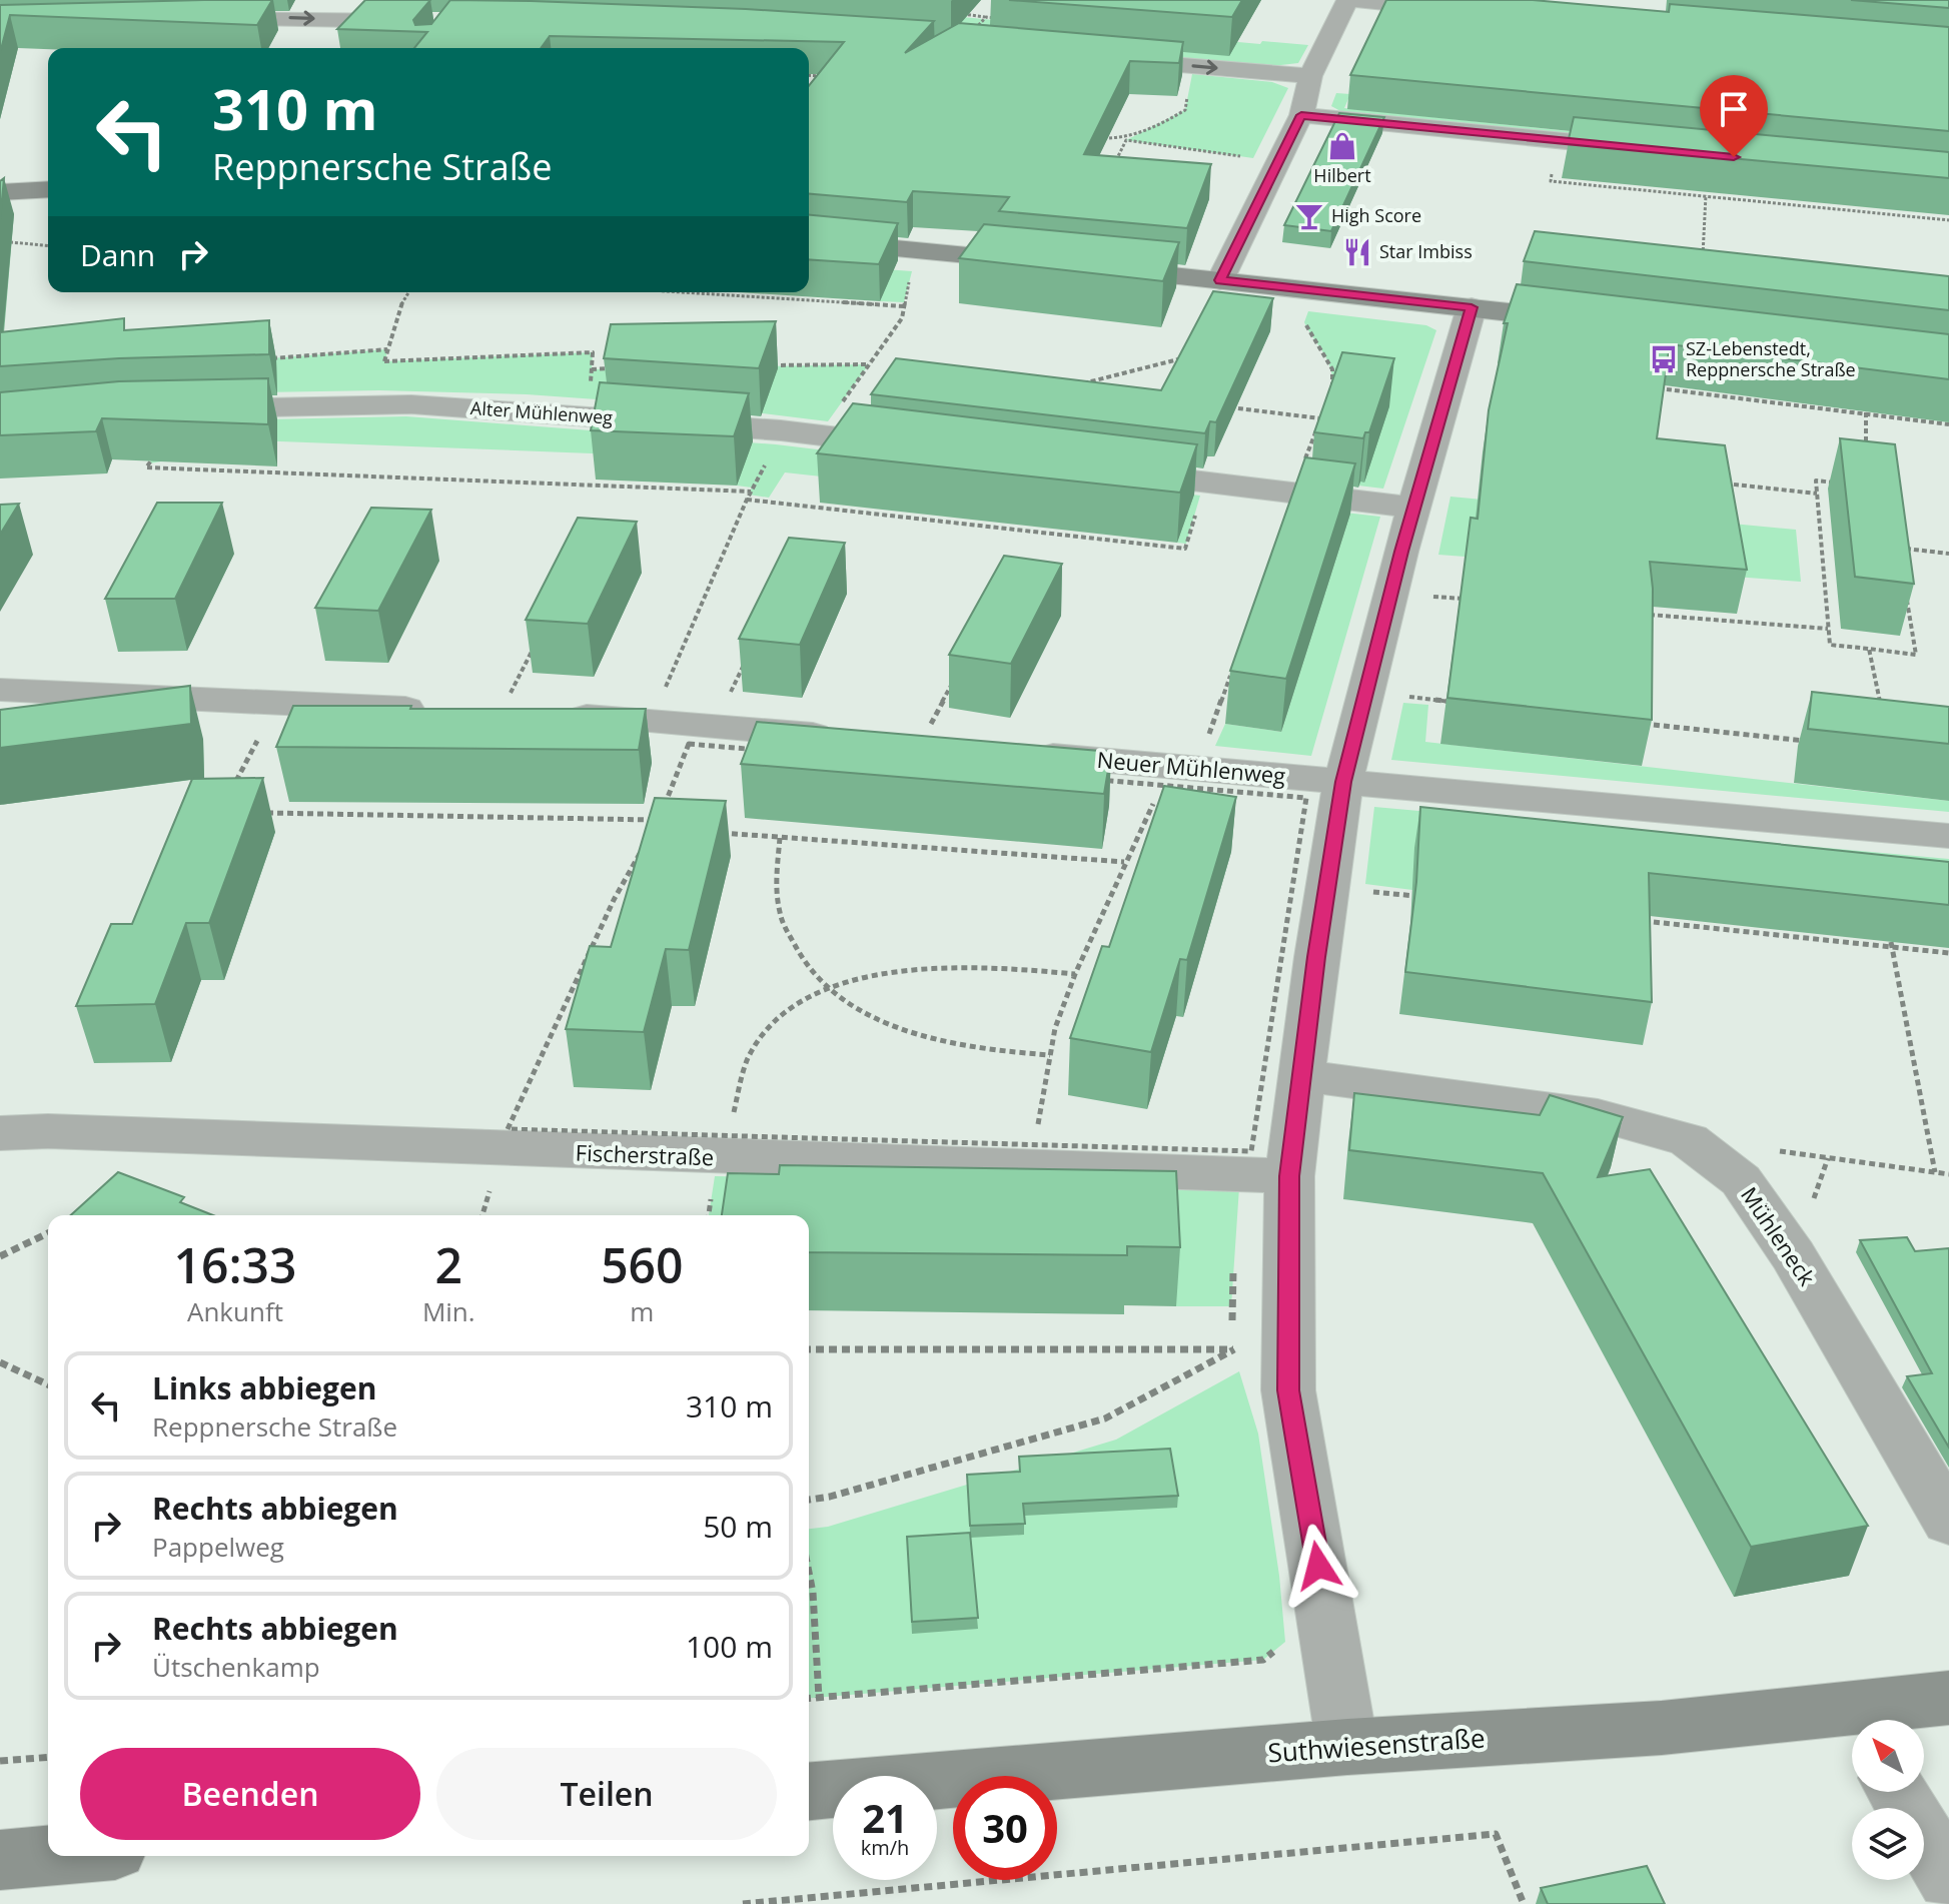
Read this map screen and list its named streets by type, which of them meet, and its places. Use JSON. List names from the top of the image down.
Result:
{
  "streets": {
    "street": [
      "Alter Mühlenweg",
      "Neuer Mühlenweg",
      "Fischerstraße",
      "Mühleneck",
      "Suthwiesenstraße"
    ]
  },
  "places": {
    "shop": ["Hilbert"],
    "bar": ["High Score"],
    "restaurant": ["Star Imbiss"],
    "bus stop": ["SZ-Lebenstedt, Reppnersche Straße"]
  },
  "north": "top left",
  "page": {
    "turn": ["310 m", "Reppnersche Straße"],
    "then": "Dann",
    "eta": [
      "16:33",
      "Ankunft",
      "2",
      "Min.",
      "560",
      "m"
    ],
    "list": [
      {
        "name": "Links abbiegen",
        "note": "Reppnersche Straße",
        "value": "310 m"
      },
      {
        "name": "Rechts abbiegen",
        "note": "Pappelweg",
        "value": "50 m"
      },
      {
        "name": "Rechts abbiegen",
        "note": "Ütschenkamp",
        "value": "100 m"
      }
    ],
    "buttons": ["Beenden", "Teilen"],
    "speed": "21 km/h",
    "limit": "30"
  }
}
